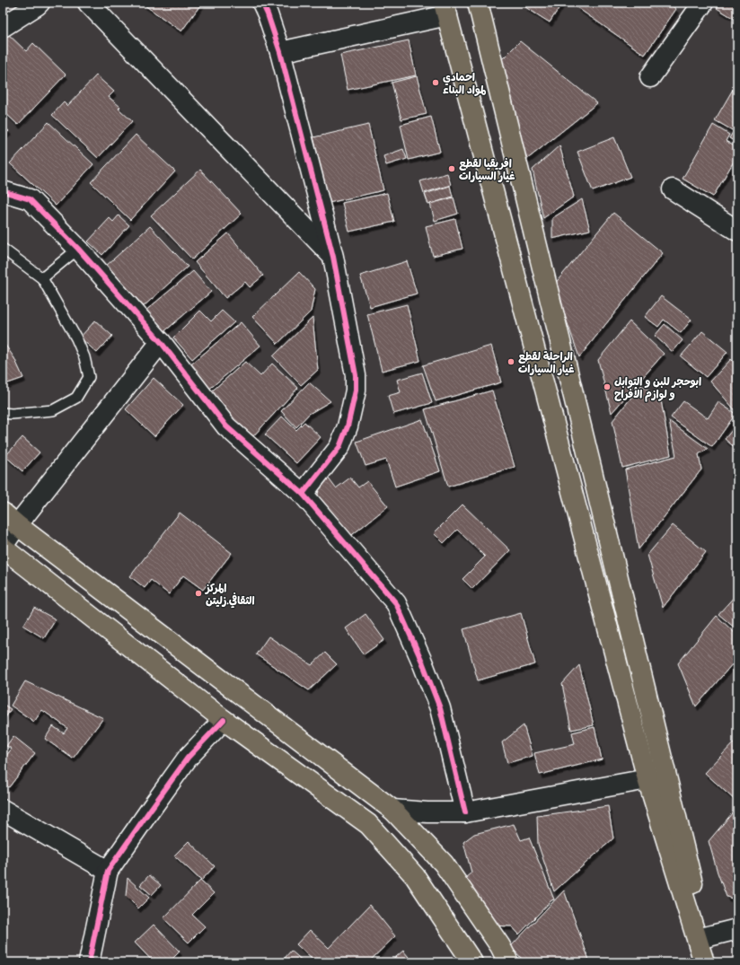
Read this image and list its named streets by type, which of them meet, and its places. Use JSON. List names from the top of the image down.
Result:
{
  "places": [
    "احمادي لمواد البناء",
    "افريقيا لقطع غيار السيارات",
    "الراحلة لقطع غيار السيارات",
    "ابوحجر للبن و التوابل و لوازم الأفراح",
    "المركز الثقافي.زليتن"
  ]
}
